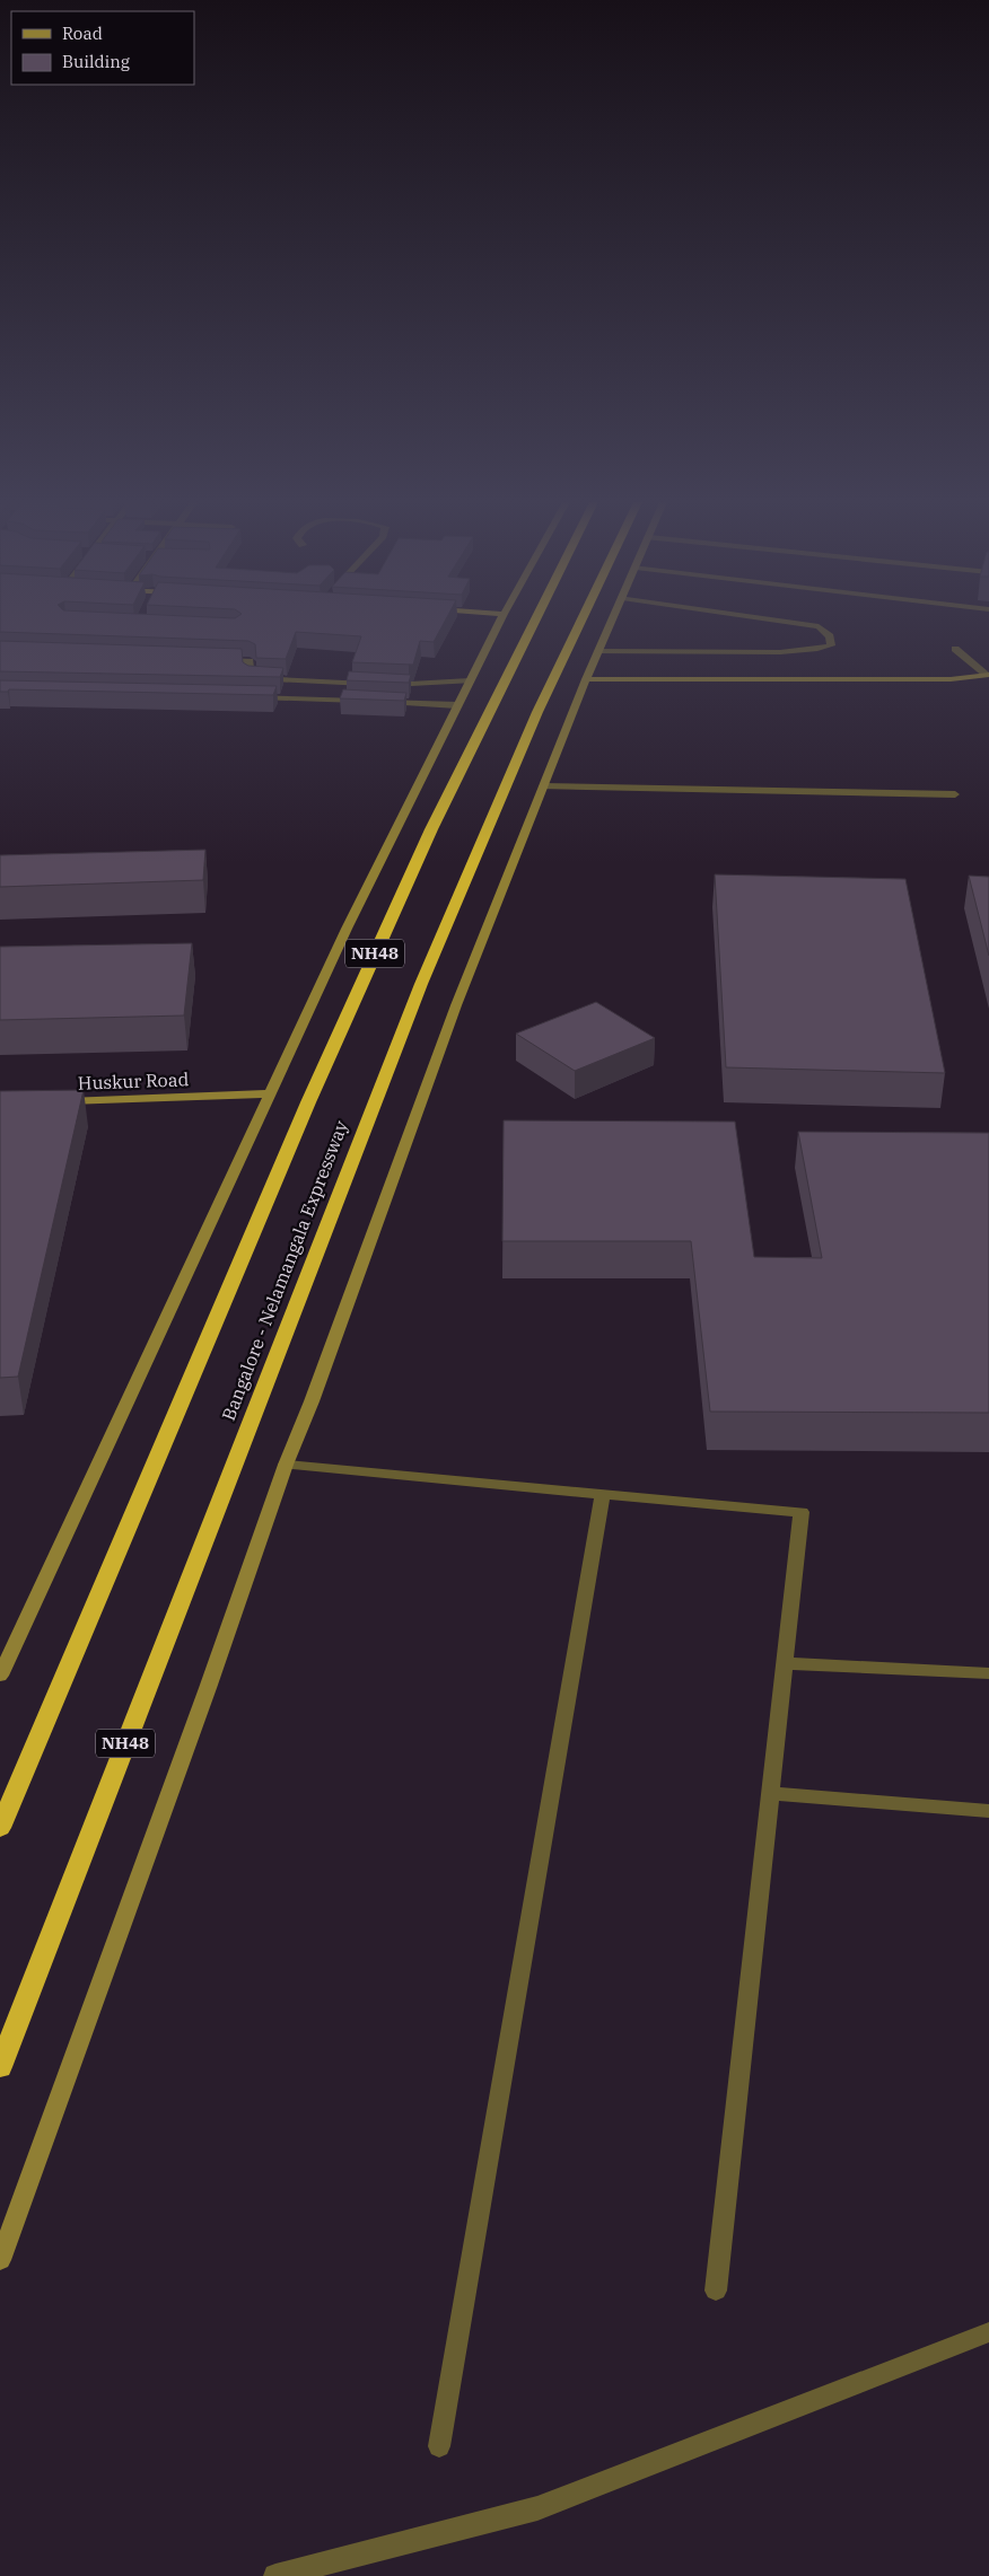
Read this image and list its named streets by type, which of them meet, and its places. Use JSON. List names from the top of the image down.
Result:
{
  "streets": {
    "highway": ["NH48", "Bangalore - Nelamangala Expressway"],
    "street": ["Huskur Road"]
  },
  "legend": ["Road", "Building"]
}
